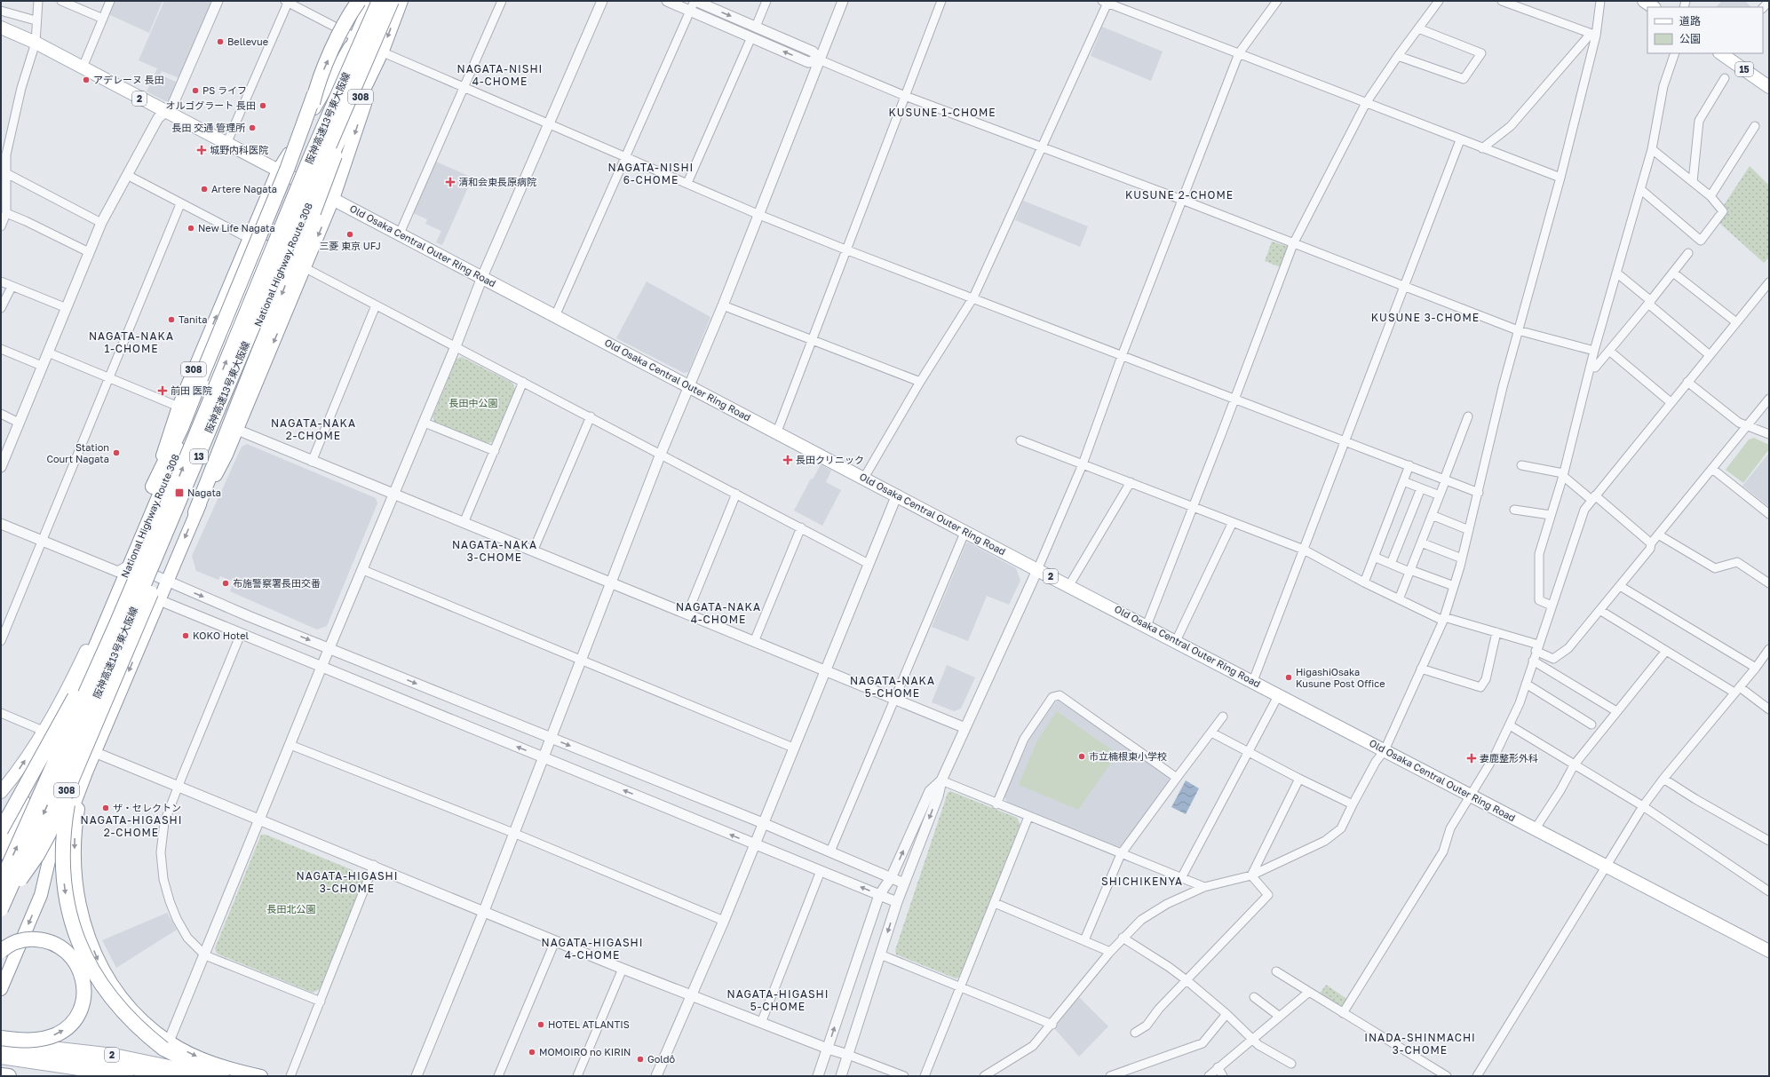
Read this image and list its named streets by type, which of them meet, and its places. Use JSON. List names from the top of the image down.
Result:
{
  "streets": {
    "highway": ["阪神高速13号東大阪線", "13"],
    "main road": [
      "15",
      "308",
      "2",
      "Old Osaka Central Outer Ring Road",
      "National Highway Route 308"
    ]
  },
  "crossings": [
    ["308", "Old Osaka Central Outer Ring Road"],
    ["308", "National Highway Route 308"],
    ["Old Osaka Central Outer Ring Road", "National Highway Route 308"]
  ],
  "districts": [
    "NAGATA-NISHI 4-CHOME",
    "KUSUNE 1-CHOME",
    "NAGATA-NISHI 6-CHOME",
    "KUSUNE 2-CHOME",
    "KUSUNE 3-CHOME",
    "NAGATA-NAKA 1-CHOME",
    "NAGATA-NAKA 2-CHOME",
    "NAGATA-NAKA 3-CHOME",
    "NAGATA-NAKA 4-CHOME",
    "NAGATA-NAKA 5-CHOME",
    "NAGATA-HIGASHI 2-CHOME",
    "NAGATA-HIGASHI 3-CHOME",
    "SHICHIKENYA",
    "NAGATA-HIGASHI 4-CHOME",
    "NAGATA-HIGASHI 5-CHOME",
    "INADA-SHINMACHI 3-CHOME"
  ],
  "parks": ["長田中公園", "長田北公園"],
  "places": {
    "other": [
      "Bellevue",
      "アデレーヌ 長田",
      "PS ライフ",
      "オルゴグラート 長田",
      "長田 交通 管理所",
      "Artere Nagata",
      "New Life Nagata",
      "三菱 東京 UFJ",
      "Tanita",
      "Station Court Nagata",
      "布施警察署長田交番",
      "KOKO Hotel",
      "HigashiOsaka Kusune Post Office",
      "市立楠根東小学校",
      "ザ・セレクトン",
      "HOTEL ATLANTIS",
      "MOMOIRO no KIRIN",
      "Goldô"
    ],
    "health": [
      "城野内科医院",
      "清和会東長原病院",
      "前田 医院",
      "長田クリニック",
      "妻鹿整形外科"
    ],
    "transit": ["Nagata"]
  },
  "legend": ["道路", "公園"]
}
